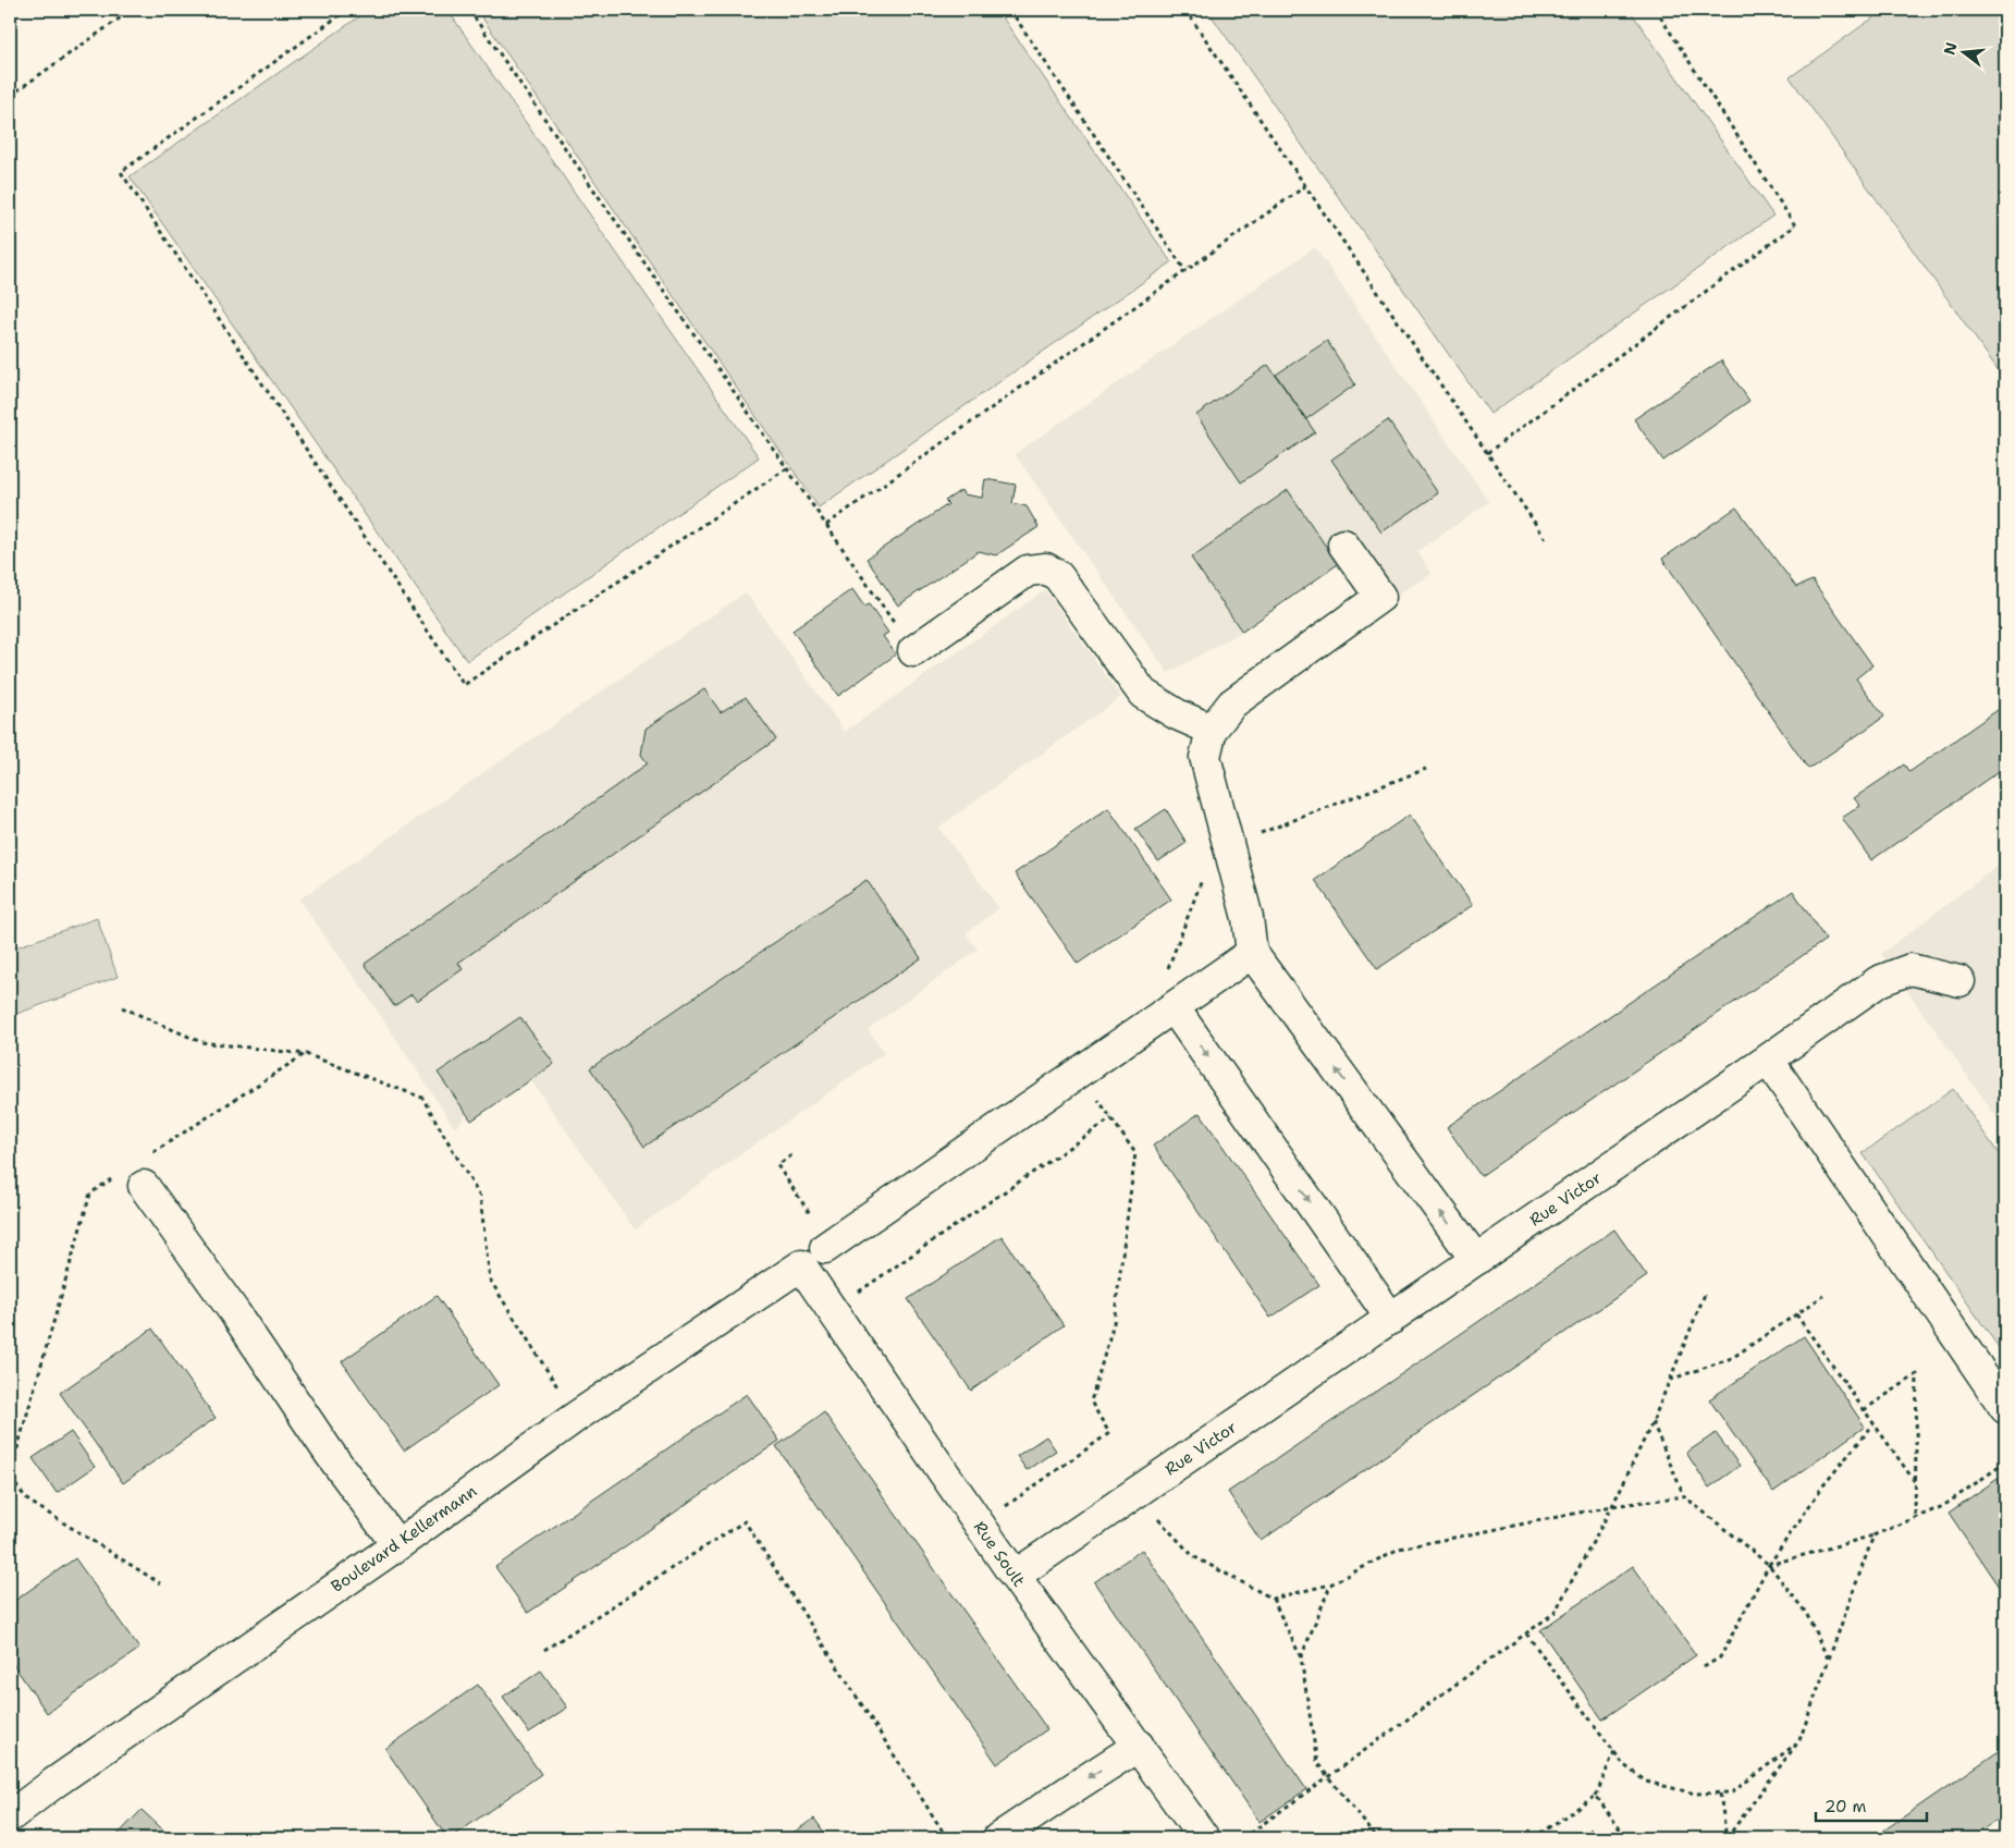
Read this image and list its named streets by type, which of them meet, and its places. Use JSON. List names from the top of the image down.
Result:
{
  "streets": {
    "street": ["Rue Victor", "Boulevard Kellermann", "Rue Soult"]
  },
  "crossings": [
    ["Rue Victor", "Rue Soult"],
    ["Boulevard Kellermann", "Rue Soult"]
  ],
  "scale_bar": "20 m",
  "north": "left"
}
